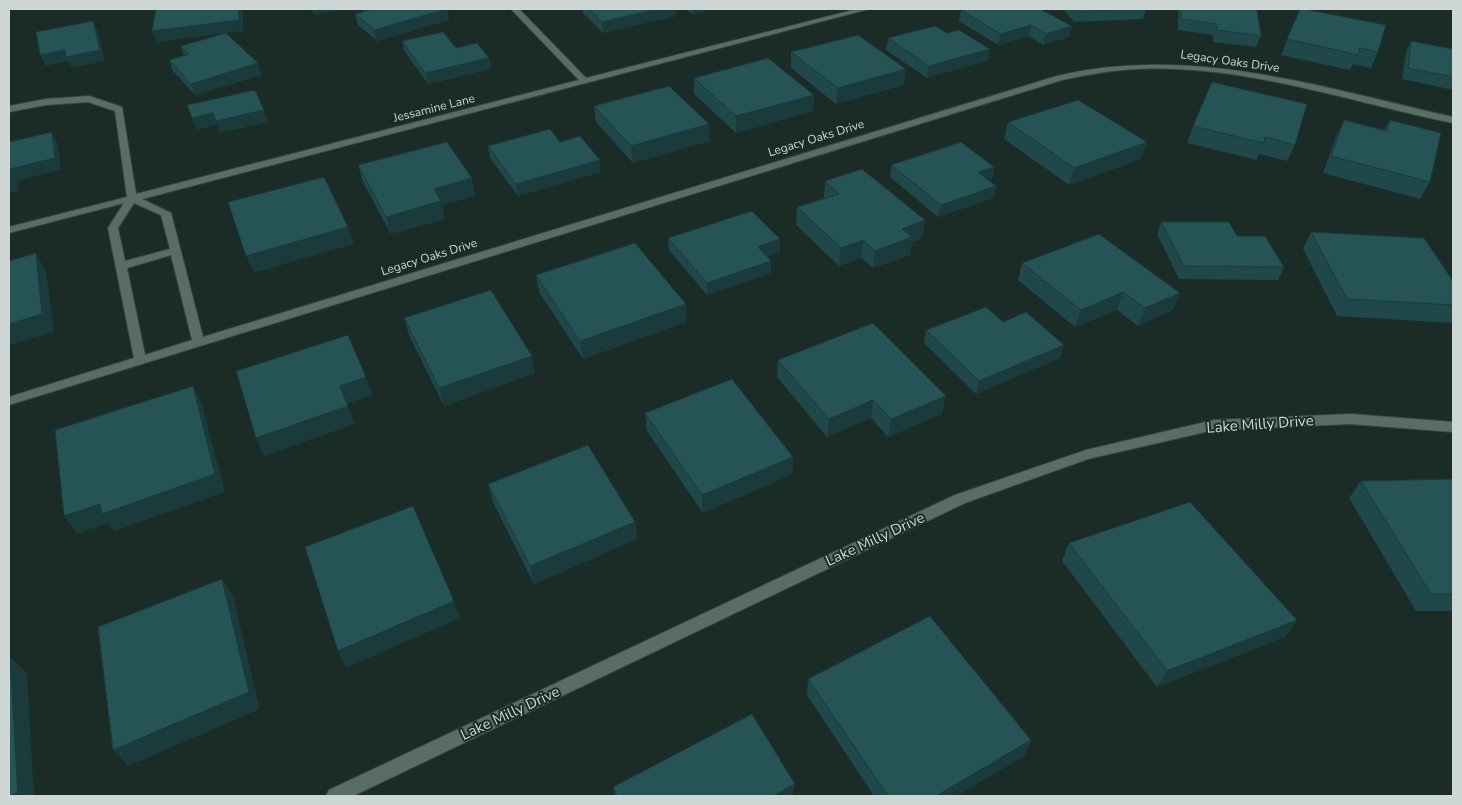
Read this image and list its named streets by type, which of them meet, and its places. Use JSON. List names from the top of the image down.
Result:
{
  "streets": {
    "street": ["Legacy Oaks Drive", "Jessamine Lane", "Lake Milly Drive"]
  }
}
